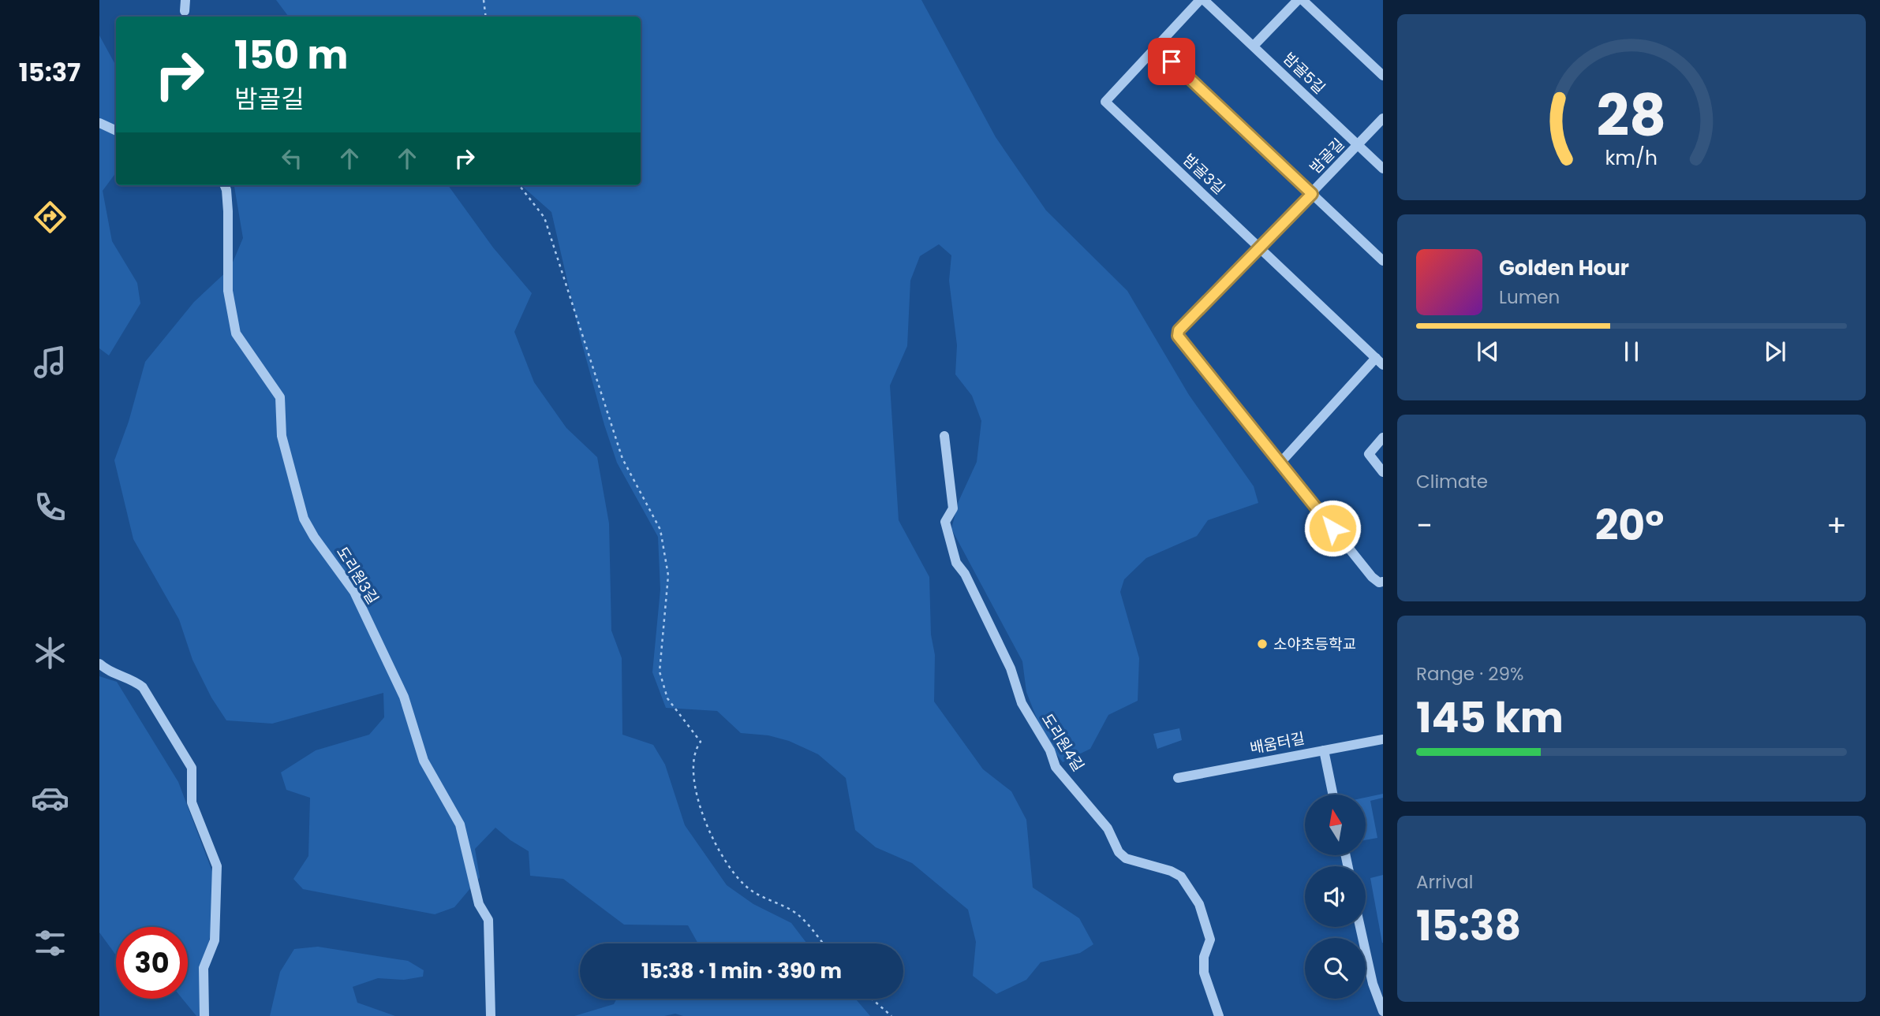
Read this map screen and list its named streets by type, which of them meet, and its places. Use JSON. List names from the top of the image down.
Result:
{
  "streets": {
    "street": [
      "밤골5길",
      "밤골길",
      "밤골3길",
      "도리원3길",
      "도리원4길",
      "배움터길"
    ]
  },
  "crossings": [
    ["밤골5길", "밤골길"],
    ["밤골길", "밤골3길"]
  ],
  "places": ["소야초등학교"],
  "north": "top",
  "page": {
    "tabs": "15:37",
    "turn": ["150 m", "밤골길"],
    "song": ["Golden Hour", "Lumen"],
    "tile": [
      "Climate",
      ["Range · 29%", "145 km"],
      ["Arrival", "15:38"]
    ],
    "heat": ["−", "20°", "+"],
    "limit": "30",
    "trip": "15:38 · 1 min · 390 m",
    "gauge": ["28", "km/h"]
  }
}
